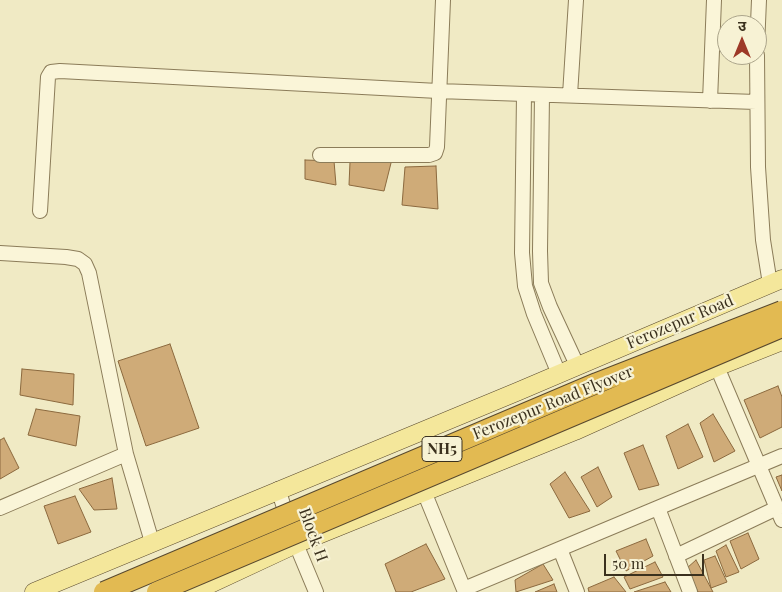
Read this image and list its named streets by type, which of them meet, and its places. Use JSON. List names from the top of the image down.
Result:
{
  "streets": {
    "highway": ["Ferozepur Road Flyover", "NH5"],
    "main road": ["Ferozepur Road"],
    "street": ["Block H"]
  },
  "crossings": [
    ["Ferozepur Road", "Block H"]
  ],
  "scale_bar": "50 m",
  "north": "top"
}
